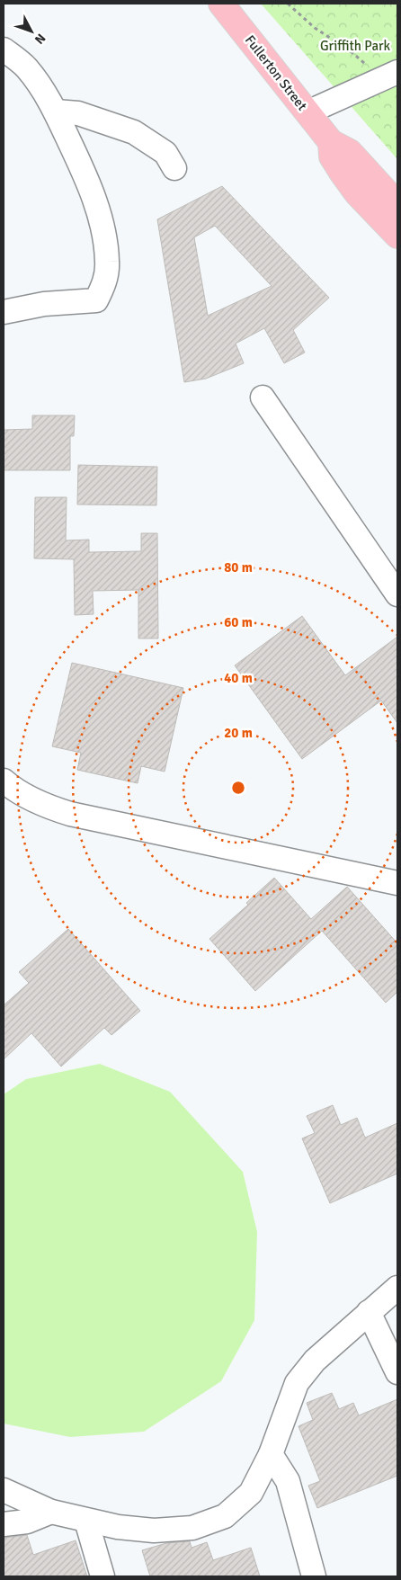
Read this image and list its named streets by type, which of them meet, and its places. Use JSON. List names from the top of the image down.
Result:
{
  "streets": {
    "main road": ["Fullerton Street"]
  },
  "parks": ["Griffith Park"],
  "north": "bottom right",
  "rings": [
    "80 m",
    "60 m",
    "40 m",
    "20 m"
  ]
}
